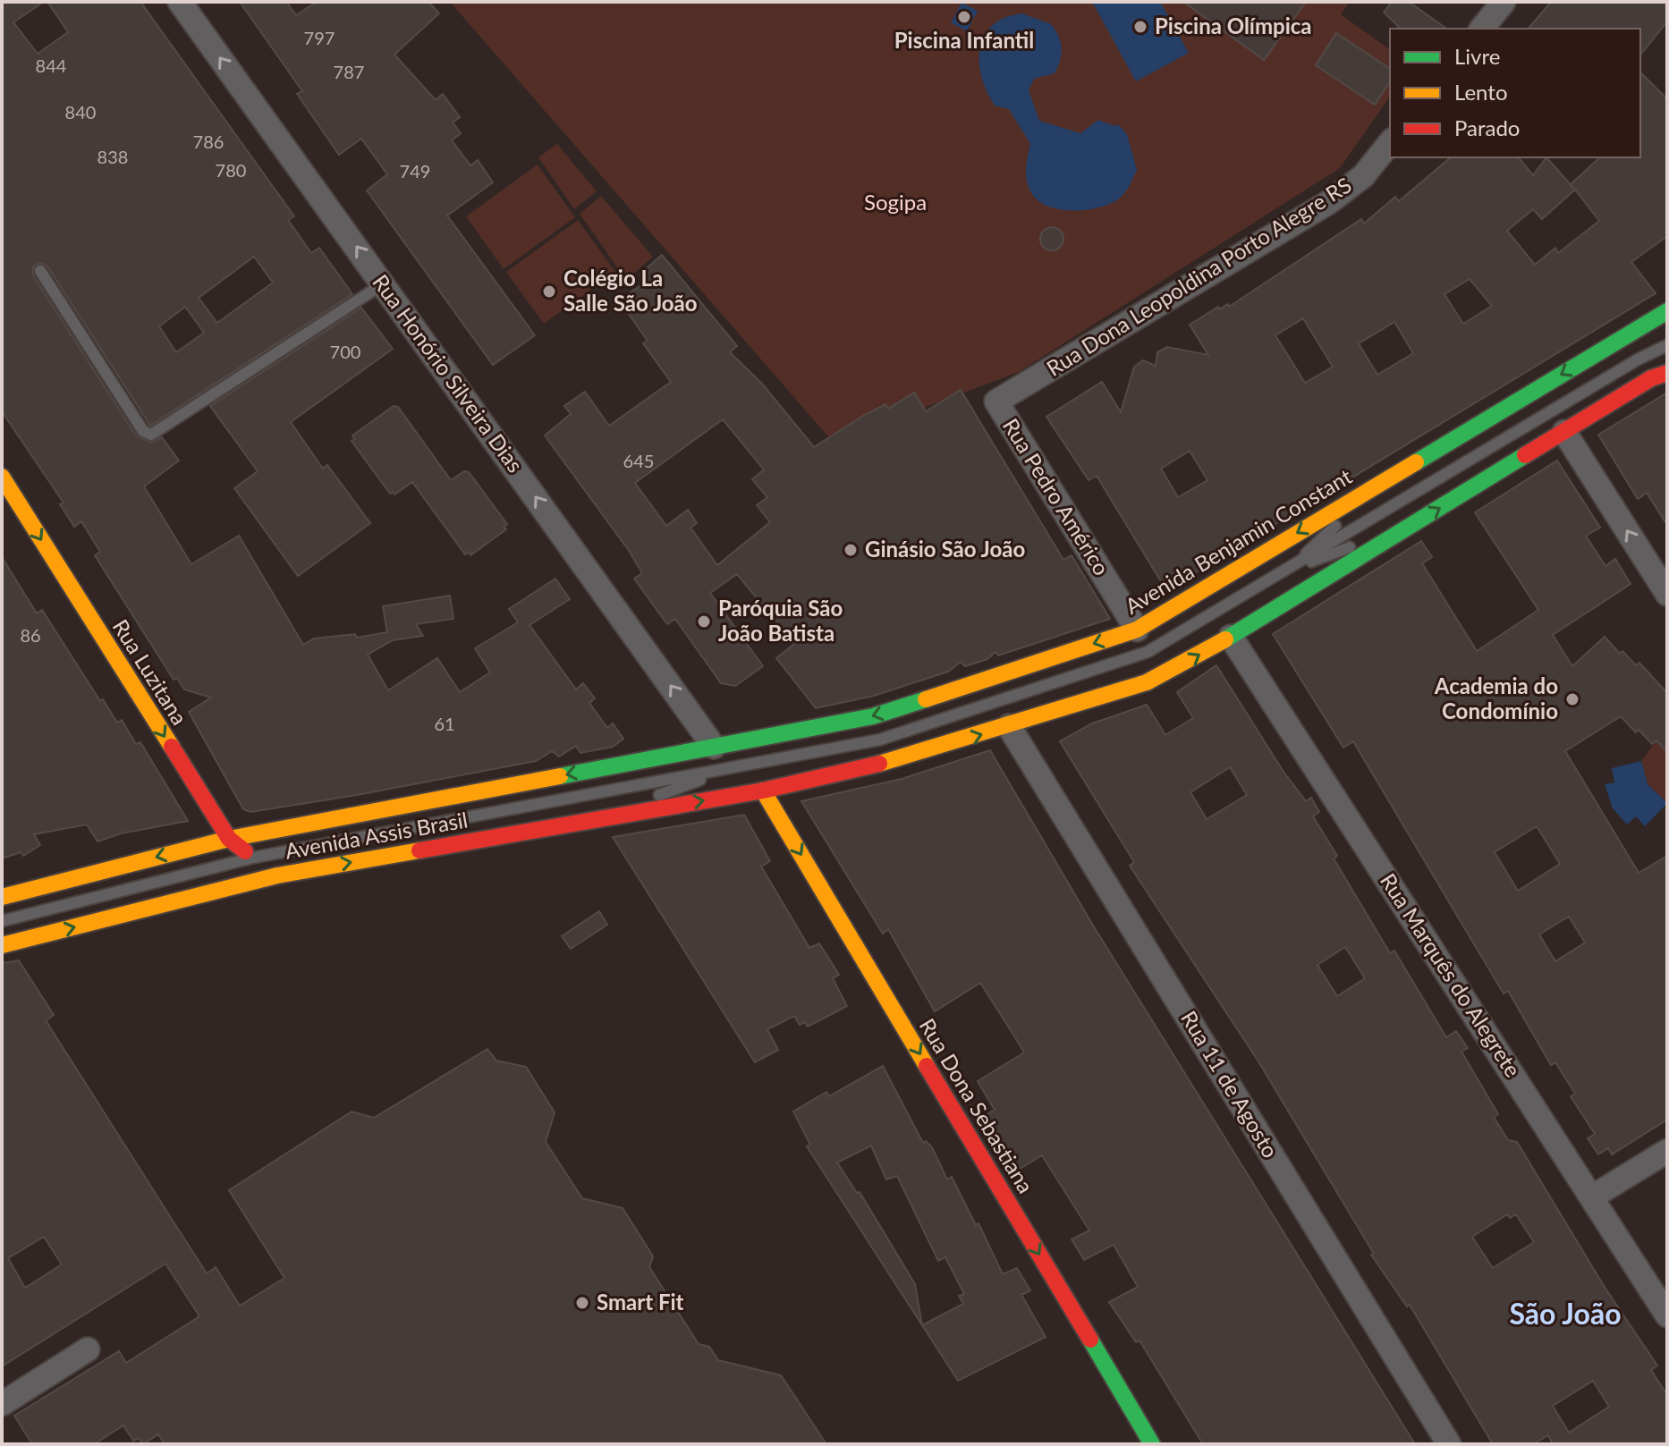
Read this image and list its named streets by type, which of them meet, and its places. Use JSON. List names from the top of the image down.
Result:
{
  "streets": {
    "main road": [
      "Avenida Benjamin Constant",
      "Rua Luzitana",
      "Avenida Assis Brasil",
      "Rua Dona Sebastiana"
    ],
    "street": [
      "Rua Dona Leopoldina Porto Alegre RS",
      "Rua Honório Silveira Dias",
      "Rua Pedro Américo",
      "Rua Marquês do Alegrete",
      "Rua 11 de Agosto"
    ]
  },
  "crossings": [
    ["Rua Dona Leopoldina Porto Alegre RS", "Rua Pedro Américo"],
    ["Rua Honório Silveira Dias", "Avenida Benjamin Constant"],
    ["Rua Honório Silveira Dias", "Avenida Assis Brasil"],
    ["Rua Pedro Américo", "Avenida Benjamin Constant"],
    ["Avenida Benjamin Constant", "Avenida Assis Brasil"],
    ["Rua Luzitana", "Avenida Assis Brasil"],
    ["Avenida Assis Brasil", "Rua Dona Sebastiana"]
  ],
  "one_way": ["Rua Honório Silveira Dias", "Rua Luzitana", "Rua Dona Sebastiana"],
  "districts": ["São João"],
  "parks": ["Sogipa"],
  "places": [
    "Piscina Infantil",
    "Piscina Olímpica",
    "Colégio La Salle São João",
    "Ginásio São João",
    "Paróquia São João Batista",
    "Academia do Condomínio",
    "Smart Fit"
  ],
  "house_numbers": [
    "797",
    "844",
    "787",
    "840",
    "786",
    "838",
    "780",
    "749",
    "700",
    "645",
    "86",
    "61"
  ],
  "legend": ["Livre", "Lento", "Parado"]
}
